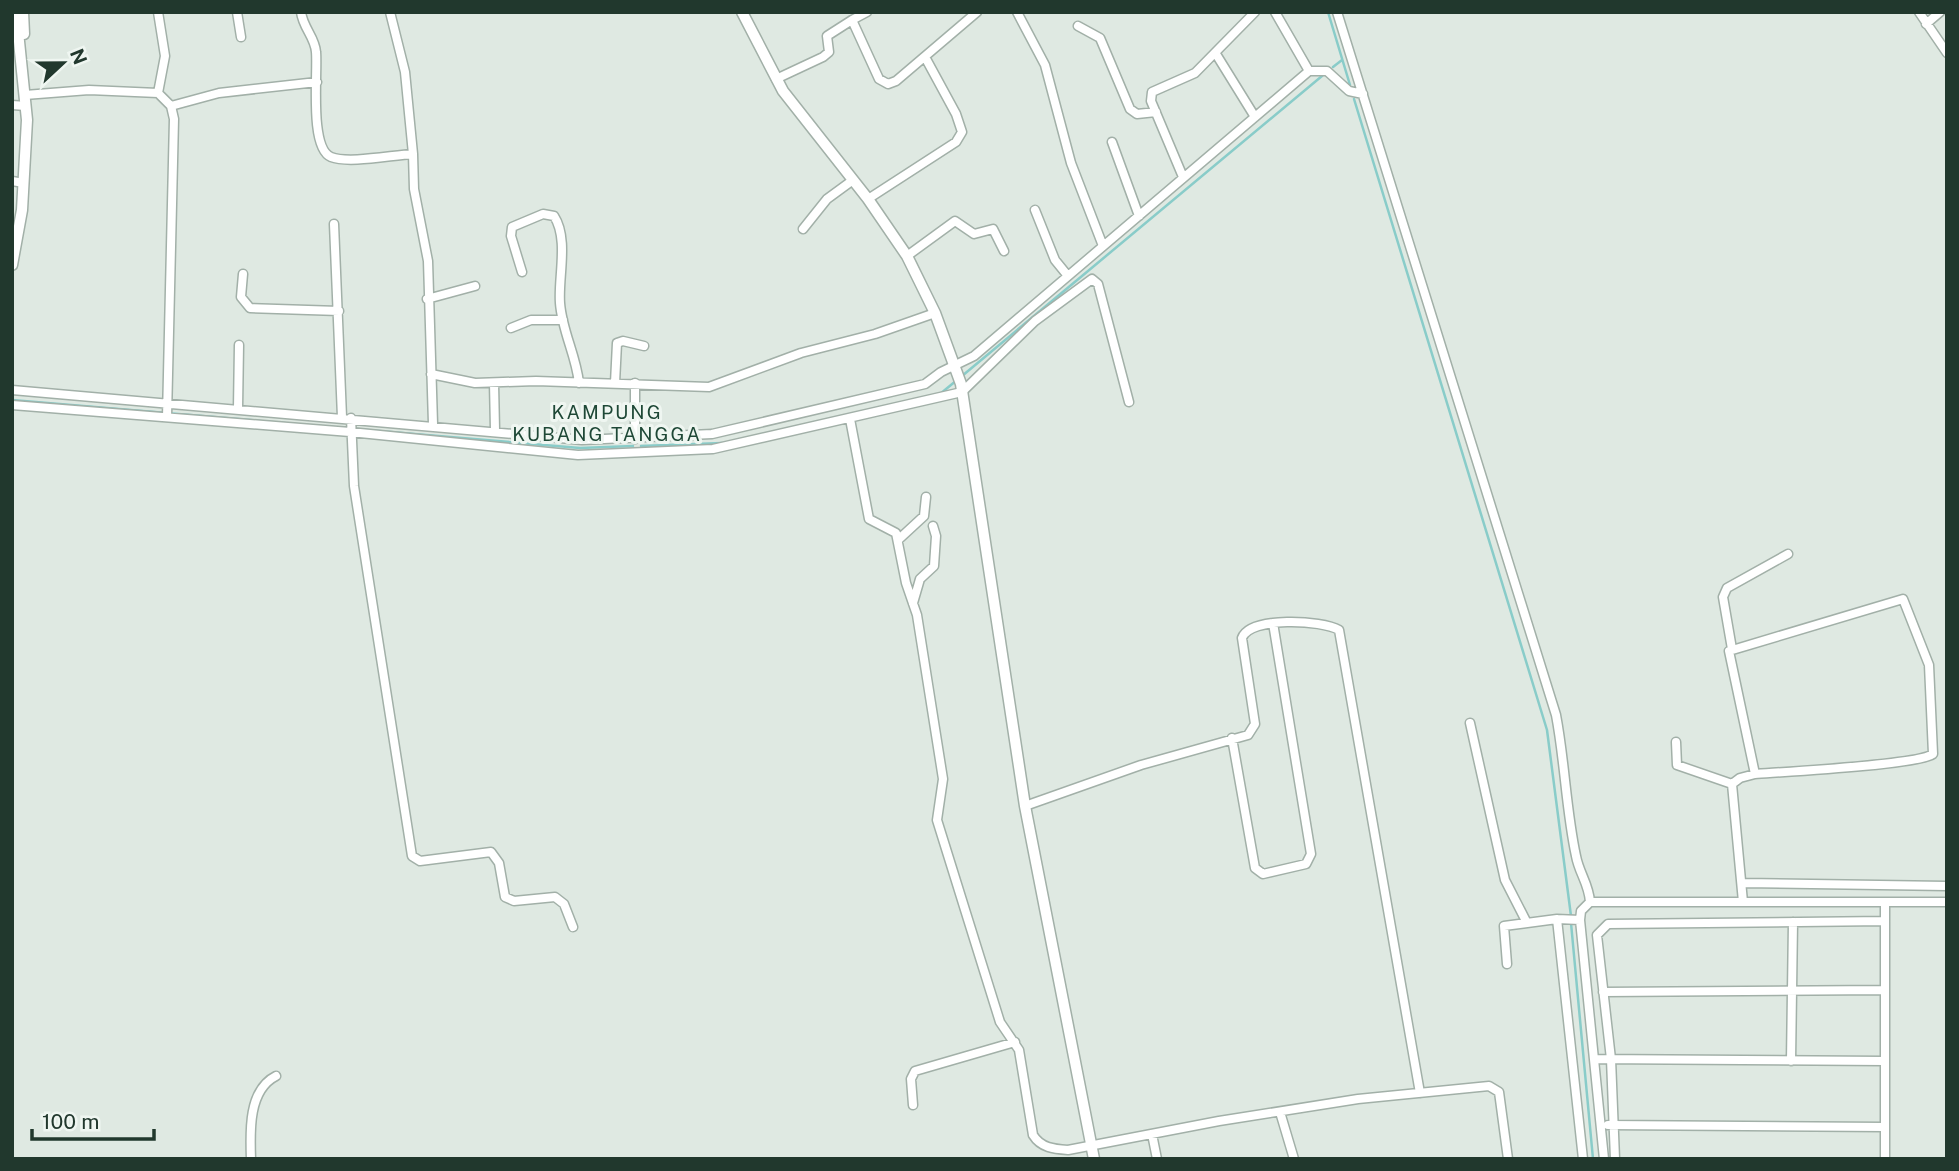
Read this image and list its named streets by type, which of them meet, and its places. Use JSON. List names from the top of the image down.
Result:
{
  "districts": ["KAMPUNG KUBANG TANGGA"],
  "scale_bar": "100 m",
  "north": "right"
}
